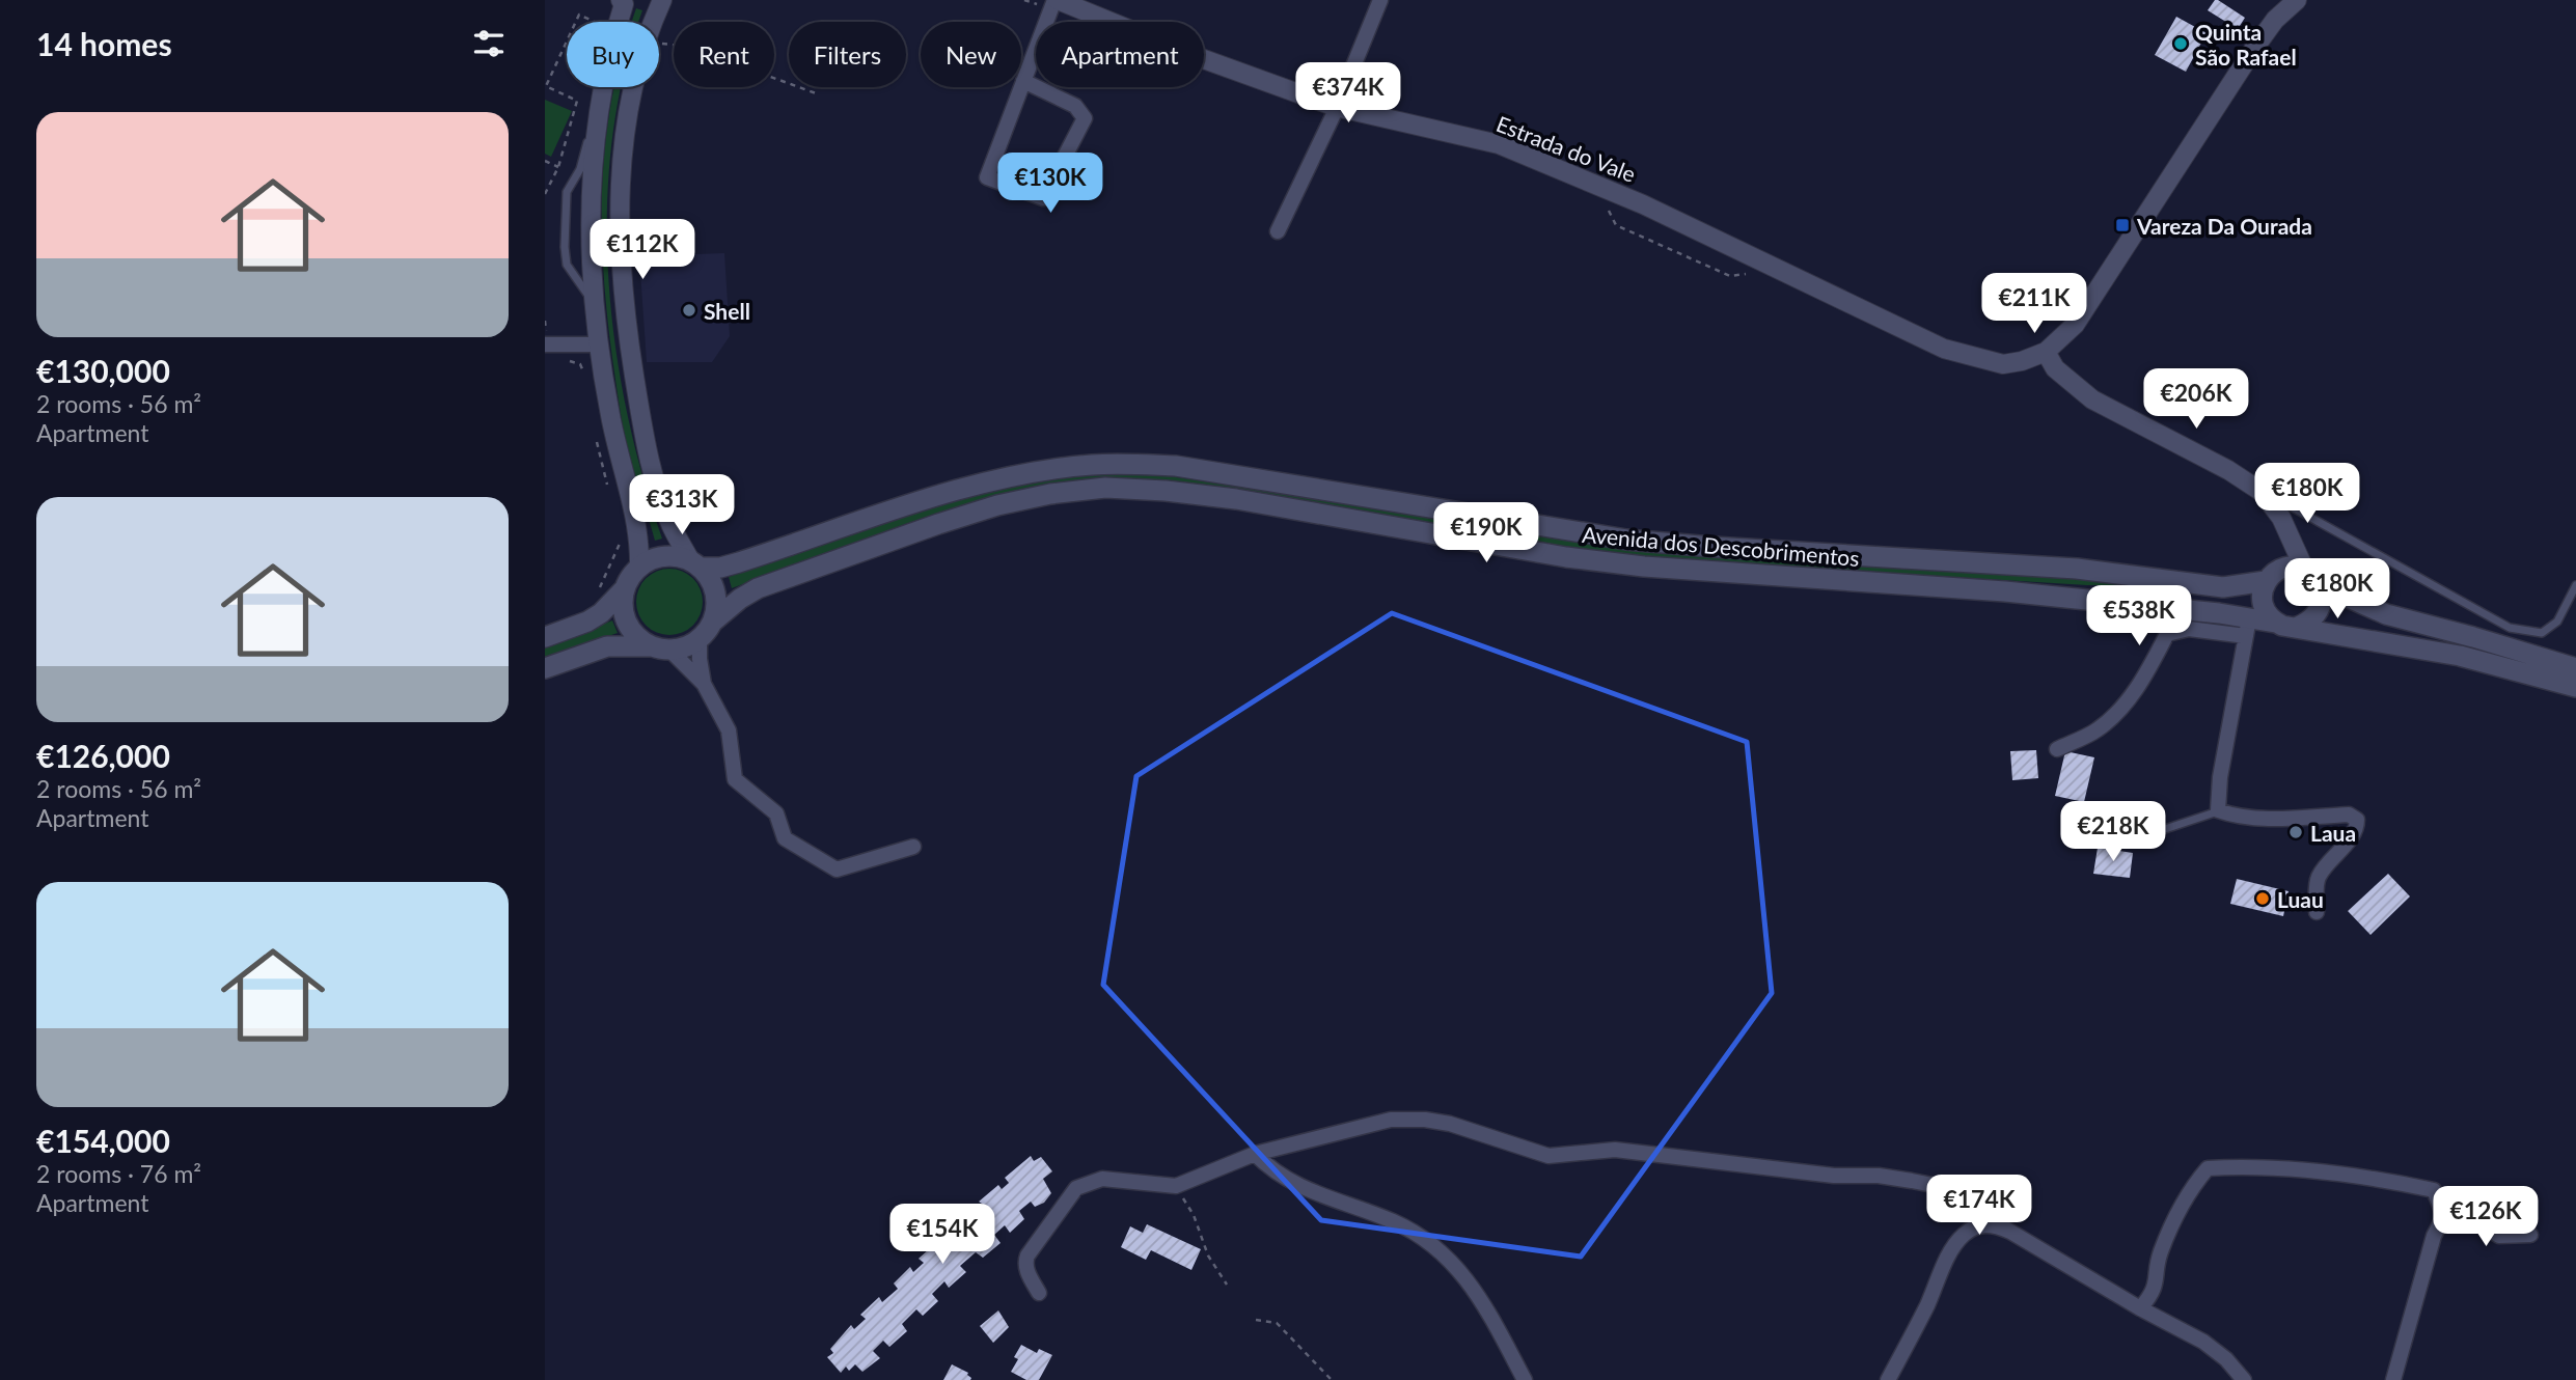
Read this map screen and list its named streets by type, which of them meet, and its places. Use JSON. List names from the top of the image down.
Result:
{
  "streets": {
    "main road": ["Avenida dos Descobrimentos"],
    "street": ["Estrada do Vale"]
  },
  "places": {
    "other": [
      "Quinta São Rafael",
      "Shell",
      "Laua",
      "Luau"
    ],
    "transit": ["Vareza Da Ourada"]
  },
  "page": {
    "heading": "14 homes",
    "chip": [
      "Buy",
      "Rent",
      "Filters",
      "New",
      "Apartment"
    ],
    "price": [
      "€374K",
      "€130K",
      "€112K",
      "€211K",
      "€206K",
      "€180K",
      "€313K",
      "€190K",
      "€180K",
      "€538K",
      "€218K",
      "€174K",
      "€126K",
      "€154K"
    ],
    "list": [
      {
        "name": "€130,000",
        "note": "2 rooms · 56 m² · Apartment"
      },
      {
        "name": "€126,000",
        "note": "2 rooms · 56 m² · Apartment"
      },
      {
        "name": "€154,000",
        "note": "2 rooms · 76 m² · Apartment"
      }
    ]
  }
}
